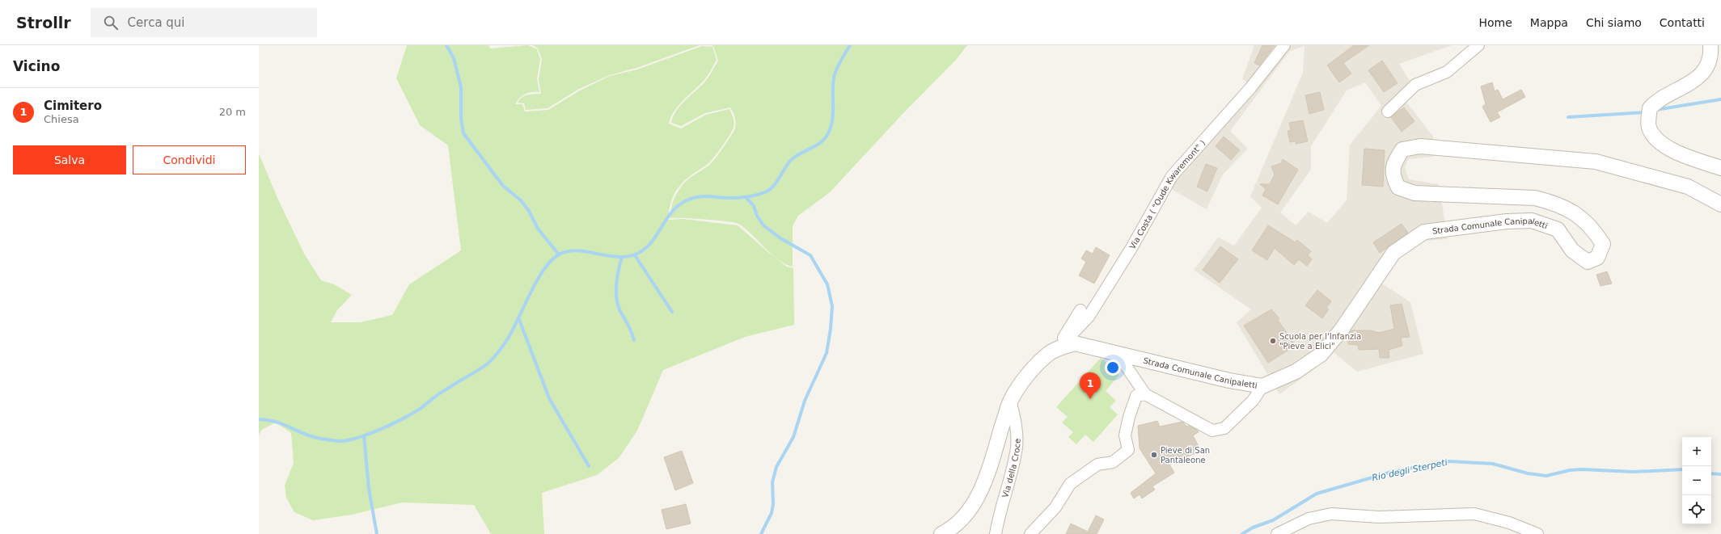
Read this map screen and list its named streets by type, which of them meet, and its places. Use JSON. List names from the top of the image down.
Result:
{
  "streets": {
    "street": ["Via Costa ( \"Oude Kwaremont\" )", "Strada Comunale Canipaletti", "Via della Croce"]
  },
  "crossings": [
    ["Via Costa ( \"Oude Kwaremont\" )", "Strada Comunale Canipaletti"],
    ["Strada Comunale Canipaletti", "Via della Croce"]
  ],
  "water": ["Rio degli Sterpeti"],
  "places": ["Scuola per l'Infanzia \"Pieve a Elici\"", "Pieve di San Pantaleone"],
  "page": {
    "header": "Strollr",
    "search": "Cerca qui",
    "nav": [
      "Home",
      "Mappa",
      "Chi siamo",
      "Contatti"
    ],
    "heading": "Vicino",
    "list": [
      {
        "mark": "1",
        "name": "Cimitero",
        "note": "Chiesa",
        "value": "20 m"
      }
    ],
    "buttons": ["Salva", "Condividi"],
    "pins": "1",
    "map_buttons": ["+", "−"]
  }
}
